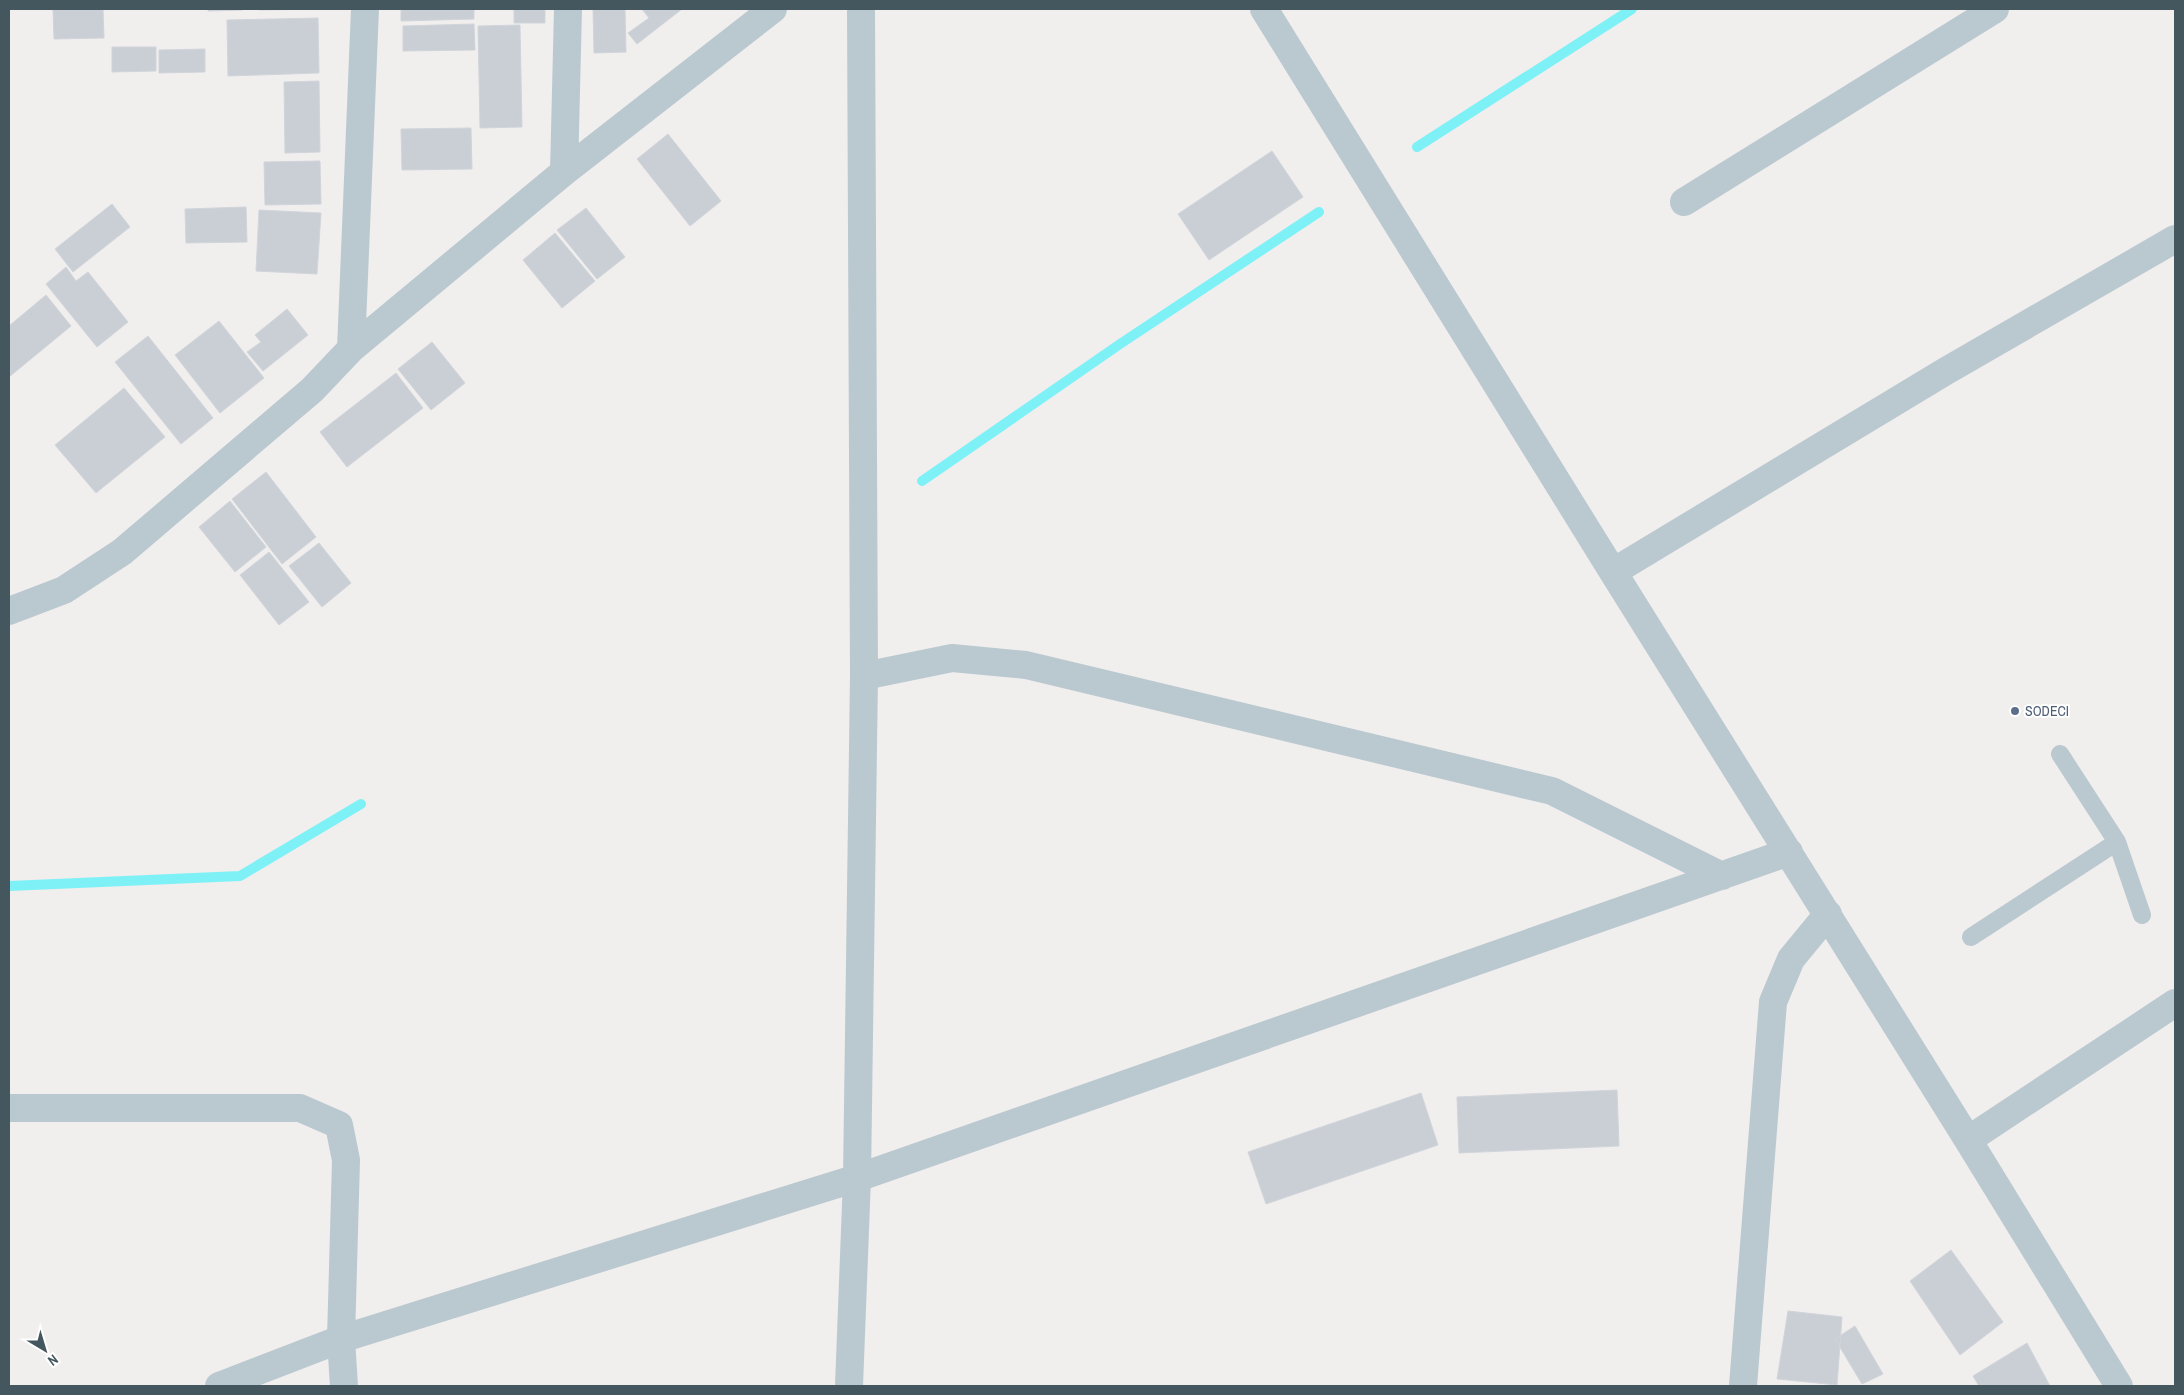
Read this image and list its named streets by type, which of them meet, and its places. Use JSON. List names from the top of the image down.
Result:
{
  "places": ["SODECI"],
  "north": "bottom right"
}
